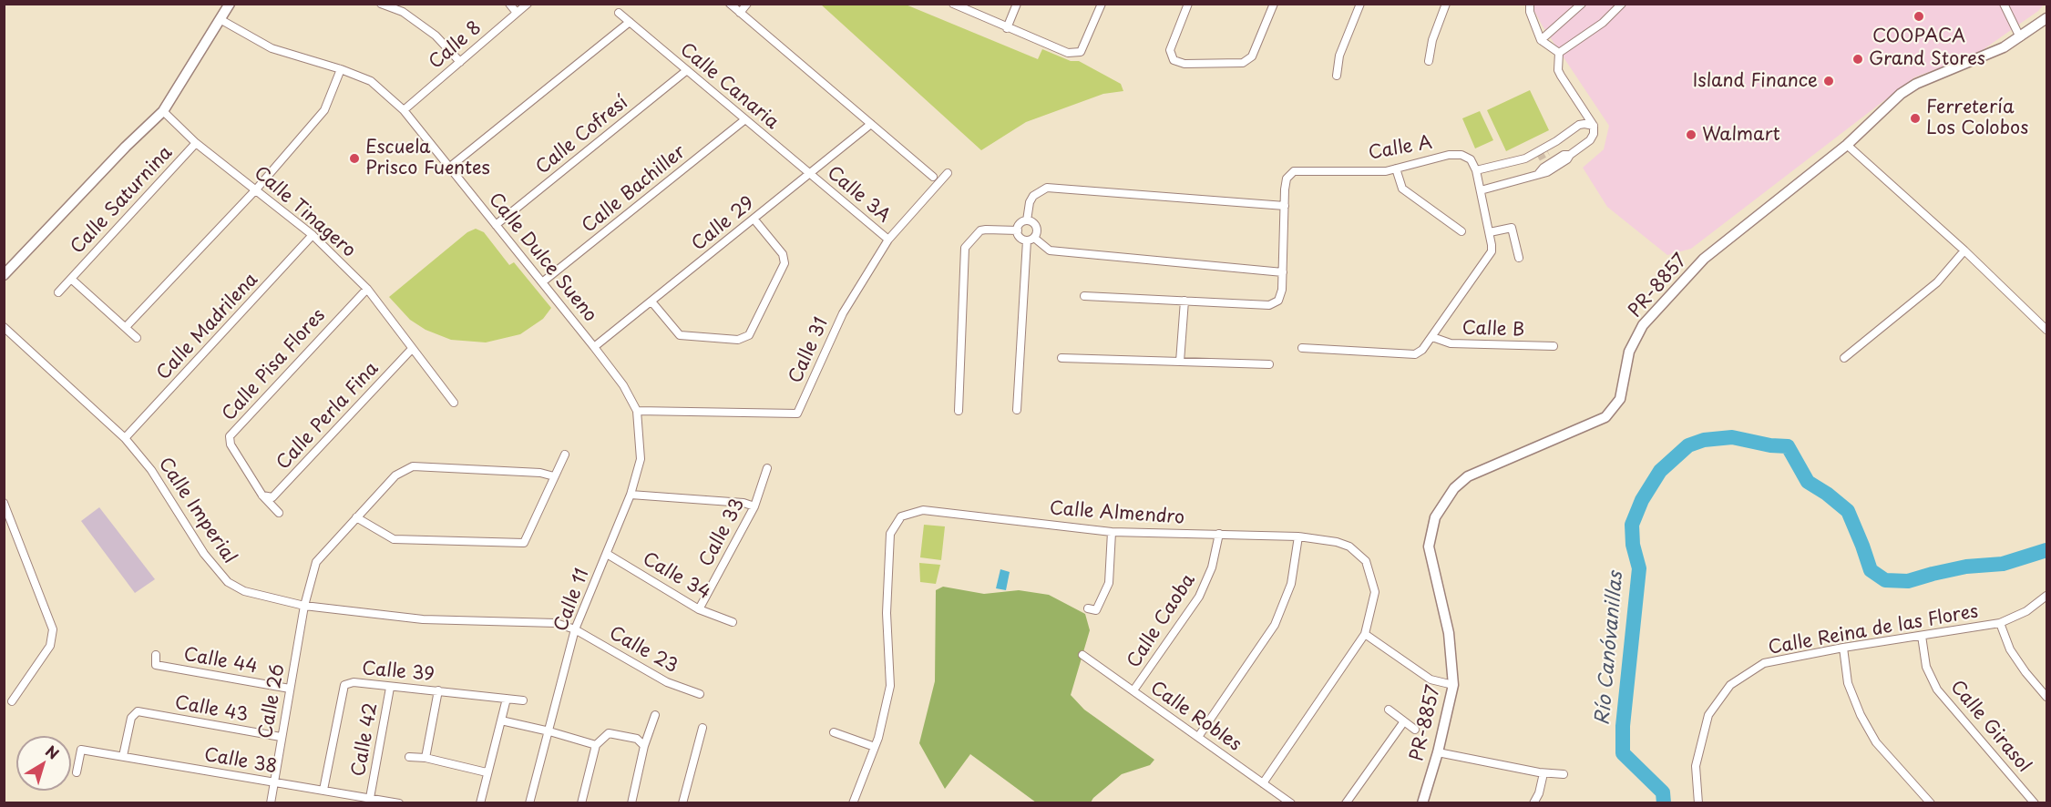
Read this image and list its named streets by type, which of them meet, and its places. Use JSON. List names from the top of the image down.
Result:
{
  "streets": {
    "street": [
      "Calle 8",
      "Calle Canaria",
      "Calle Cofresí",
      "Calle A",
      "Calle Bachiller",
      "Calle 3A",
      "Calle Saturnina",
      "Calle Tinagero",
      "Calle 29",
      "Calle Dulce Sueno",
      "PR-8857",
      "Calle Madrilena",
      "Calle B",
      "Calle 31",
      "Calle Pisa Flores",
      "Calle Perla Fina",
      "Calle Imperial",
      "Calle Almendro",
      "Calle 33",
      "Calle 34",
      "Calle 11",
      "Calle Caoba",
      "Calle Reina de las Flores",
      "Calle 23",
      "Calle 44",
      "Calle 39",
      "Calle 26",
      "Calle 43",
      "Calle Robles",
      "Calle Girasol",
      "Calle 42",
      "Calle 38"
    ]
  },
  "crossings": [
    ["Calle 8", "Calle Dulce Sueno"],
    ["Calle Canaria", "Calle Cofresí"],
    ["Calle Canaria", "Calle Bachiller"],
    ["Calle Canaria", "Calle 3A"],
    ["Calle Canaria", "Calle 29"],
    ["Calle Cofresí", "Calle Dulce Sueno"],
    ["Calle Bachiller", "Calle Dulce Sueno"],
    ["Calle 3A", "Calle 29"],
    ["Calle 3A", "Calle 31"],
    ["Calle Saturnina", "Calle Tinagero"],
    ["Calle Tinagero", "Calle Madrilena"],
    ["Calle Tinagero", "Calle Pisa Flores"],
    ["Calle Tinagero", "Calle Perla Fina"],
    ["Calle 29", "Calle Dulce Sueno"],
    ["Calle Dulce Sueno", "Calle 31"],
    ["Calle Dulce Sueno", "Calle 11"],
    ["Calle Madrilena", "Calle Imperial"],
    ["Calle 31", "Calle 11"],
    ["Calle Pisa Flores", "Calle Perla Fina"],
    ["Calle Imperial", "Calle 11"],
    ["Calle Imperial", "Calle 23"],
    ["Calle Imperial", "Calle 26"],
    ["Calle Almendro", "Calle Caoba"],
    ["Calle Almendro", "Calle Robles"],
    ["Calle 33", "Calle 34"],
    ["Calle 34", "Calle 11"],
    ["Calle 11", "Calle 23"],
    ["Calle Caoba", "Calle Robles"],
    ["Calle Reina de las Flores", "Calle Girasol"],
    ["Calle 44", "Calle 26"],
    ["Calle 39", "Calle 42"],
    ["Calle 39", "Calle 38"],
    ["Calle 26", "Calle 43"],
    ["Calle 26", "Calle 38"],
    ["Calle 43", "Calle 38"],
    ["Calle 42", "Calle 38"]
  ],
  "water": ["Río Canóvanillas"],
  "places": [
    "COOPACA",
    "Grand Stores",
    "Island Finance",
    "Ferretería Los Colobos",
    "Walmart",
    "Escuela Prisco Fuentes"
  ],
  "north": "top right"
}
